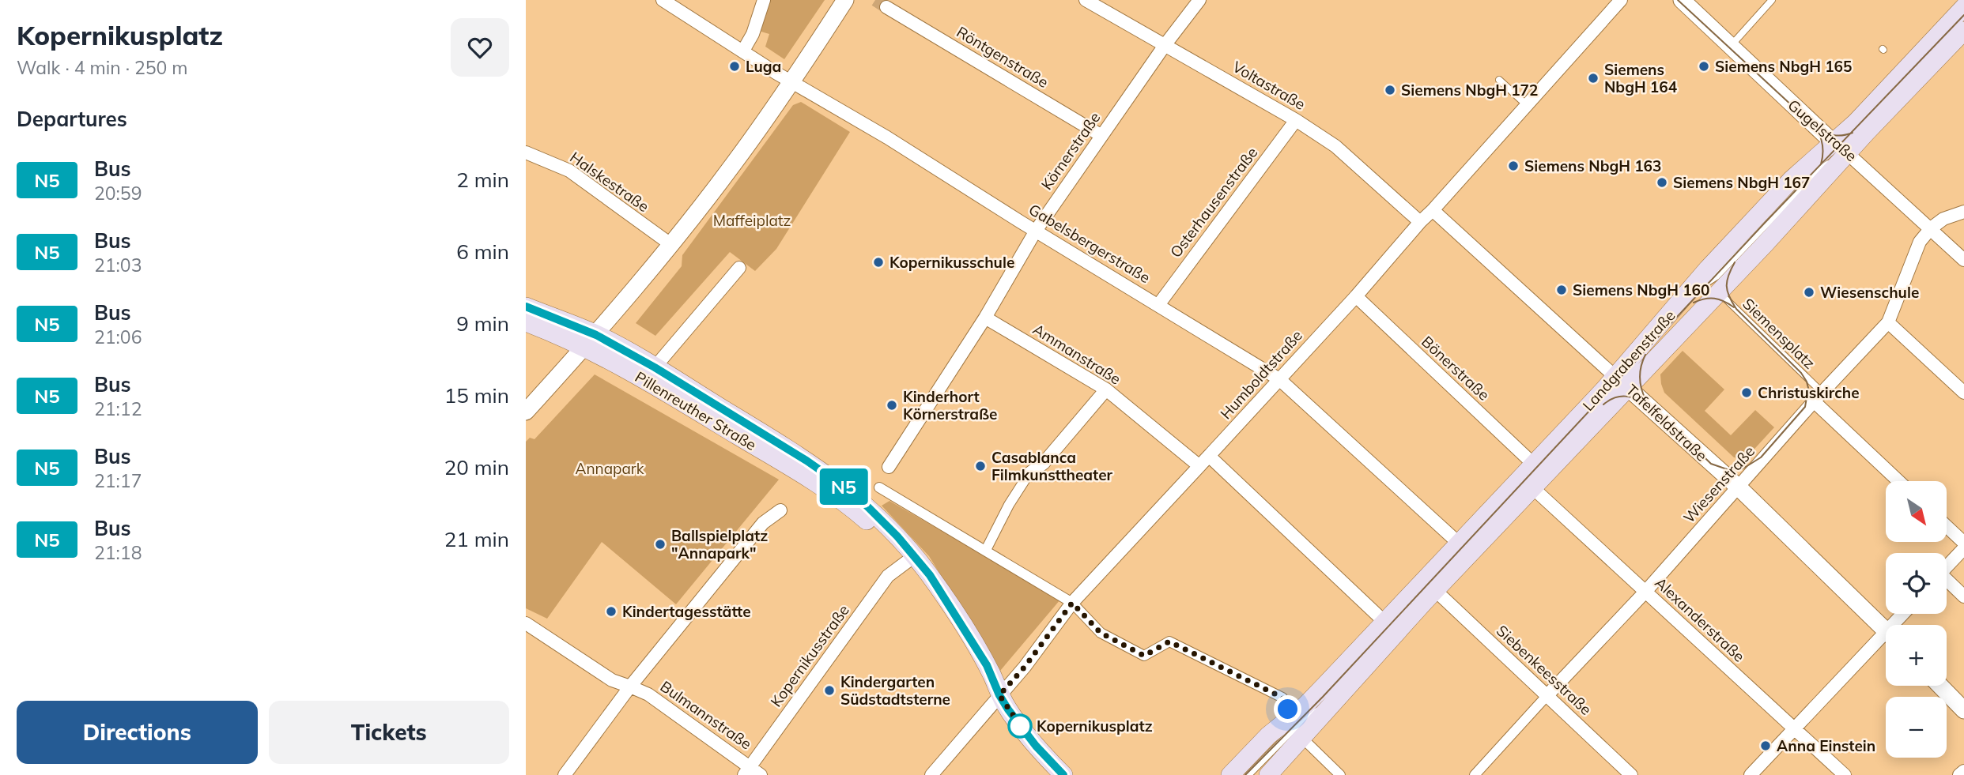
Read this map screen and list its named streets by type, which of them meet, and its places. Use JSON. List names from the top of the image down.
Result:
{
  "streets": {
    "main road": ["Landgrabenstraße", "Pillenreuther Straße"],
    "street": [
      "Röntgenstraße",
      "Voltastraße",
      "Gugelstraße",
      "Körnerstraße",
      "Halskestraße",
      "Osterhausenstraße",
      "Gabelsbergerstraße",
      "Ammanstraße",
      "Bönerstraße",
      "Humboldtstraße",
      "Tafelfeldstraße",
      "Wiesenstraße",
      "Alexanderstraße",
      "Kopernikusstraße",
      "Siebenkeesstraße",
      "Bulmannstraße"
    ],
    "lane": ["Siemensplatz"]
  },
  "crossings": [
    ["Röntgenstraße", "Körnerstraße"],
    ["Voltastraße", "Körnerstraße"],
    ["Voltastraße", "Osterhausenstraße"],
    ["Voltastraße", "Humboldtstraße"],
    ["Gugelstraße", "Landgrabenstraße"],
    ["Gugelstraße", "Wiesenstraße"],
    ["Körnerstraße", "Gabelsbergerstraße"],
    ["Körnerstraße", "Ammanstraße"],
    ["Osterhausenstraße", "Gabelsbergerstraße"],
    ["Gabelsbergerstraße", "Landgrabenstraße"],
    ["Gabelsbergerstraße", "Humboldtstraße"],
    ["Siemensplatz", "Landgrabenstraße"],
    ["Siemensplatz", "Wiesenstraße"],
    ["Ammanstraße", "Humboldtstraße"],
    ["Landgrabenstraße", "Bönerstraße"],
    ["Landgrabenstraße", "Tafelfeldstraße"],
    ["Landgrabenstraße", "Alexanderstraße"],
    ["Landgrabenstraße", "Siebenkeesstraße"],
    ["Bönerstraße", "Humboldtstraße"],
    ["Humboldtstraße", "Pillenreuther Straße"],
    ["Humboldtstraße", "Tafelfeldstraße"],
    ["Pillenreuther Straße", "Kopernikusstraße"],
    ["Tafelfeldstraße", "Wiesenstraße"],
    ["Wiesenstraße", "Alexanderstraße"],
    ["Wiesenstraße", "Siebenkeesstraße"],
    ["Kopernikusstraße", "Bulmannstraße"]
  ],
  "parks": ["Maffeiplatz", "Annapark"],
  "places": [
    "Luga",
    "Siemens NbgH 165",
    "Siemens NbgH 164",
    "Siemens NbgH 172",
    "Siemens NbgH 163",
    "Siemens NbgH 167",
    "Kopernikusschule",
    "Siemens NbgH 160",
    "Wiesenschule",
    "Christuskirche",
    "Kinderhort Körnerstraße",
    "Casablanca Filmkunsttheater",
    "Ballspielplatz \"Annapark\"",
    "Kindertagesstätte",
    "Kindergarten Südstadtsterne",
    "Kopernikusplatz",
    "Anna Einstein"
  ],
  "lines": ["bus line N5"],
  "north": "bottom right",
  "page": {
    "heading": [
      ["Kopernikusplatz", "Walk · 4 min · 250 m"],
      "Departures"
    ],
    "on_map": "N5",
    "list": [
      {
        "mark": "N5",
        "name": "Bus",
        "note": "20:59",
        "value": "2 min"
      },
      {
        "mark": "N5",
        "name": "Bus",
        "note": "21:03",
        "value": "6 min"
      },
      {
        "mark": "N5",
        "name": "Bus",
        "note": "21:06",
        "value": "9 min"
      },
      {
        "mark": "N5",
        "name": "Bus",
        "note": "21:12",
        "value": "15 min"
      },
      {
        "mark": "N5",
        "name": "Bus",
        "note": "21:17",
        "value": "20 min"
      },
      {
        "mark": "N5",
        "name": "Bus",
        "note": "21:18",
        "value": "21 min"
      }
    ],
    "map_buttons": ["+", "−"],
    "buttons": ["Directions", "Tickets"]
  }
}
